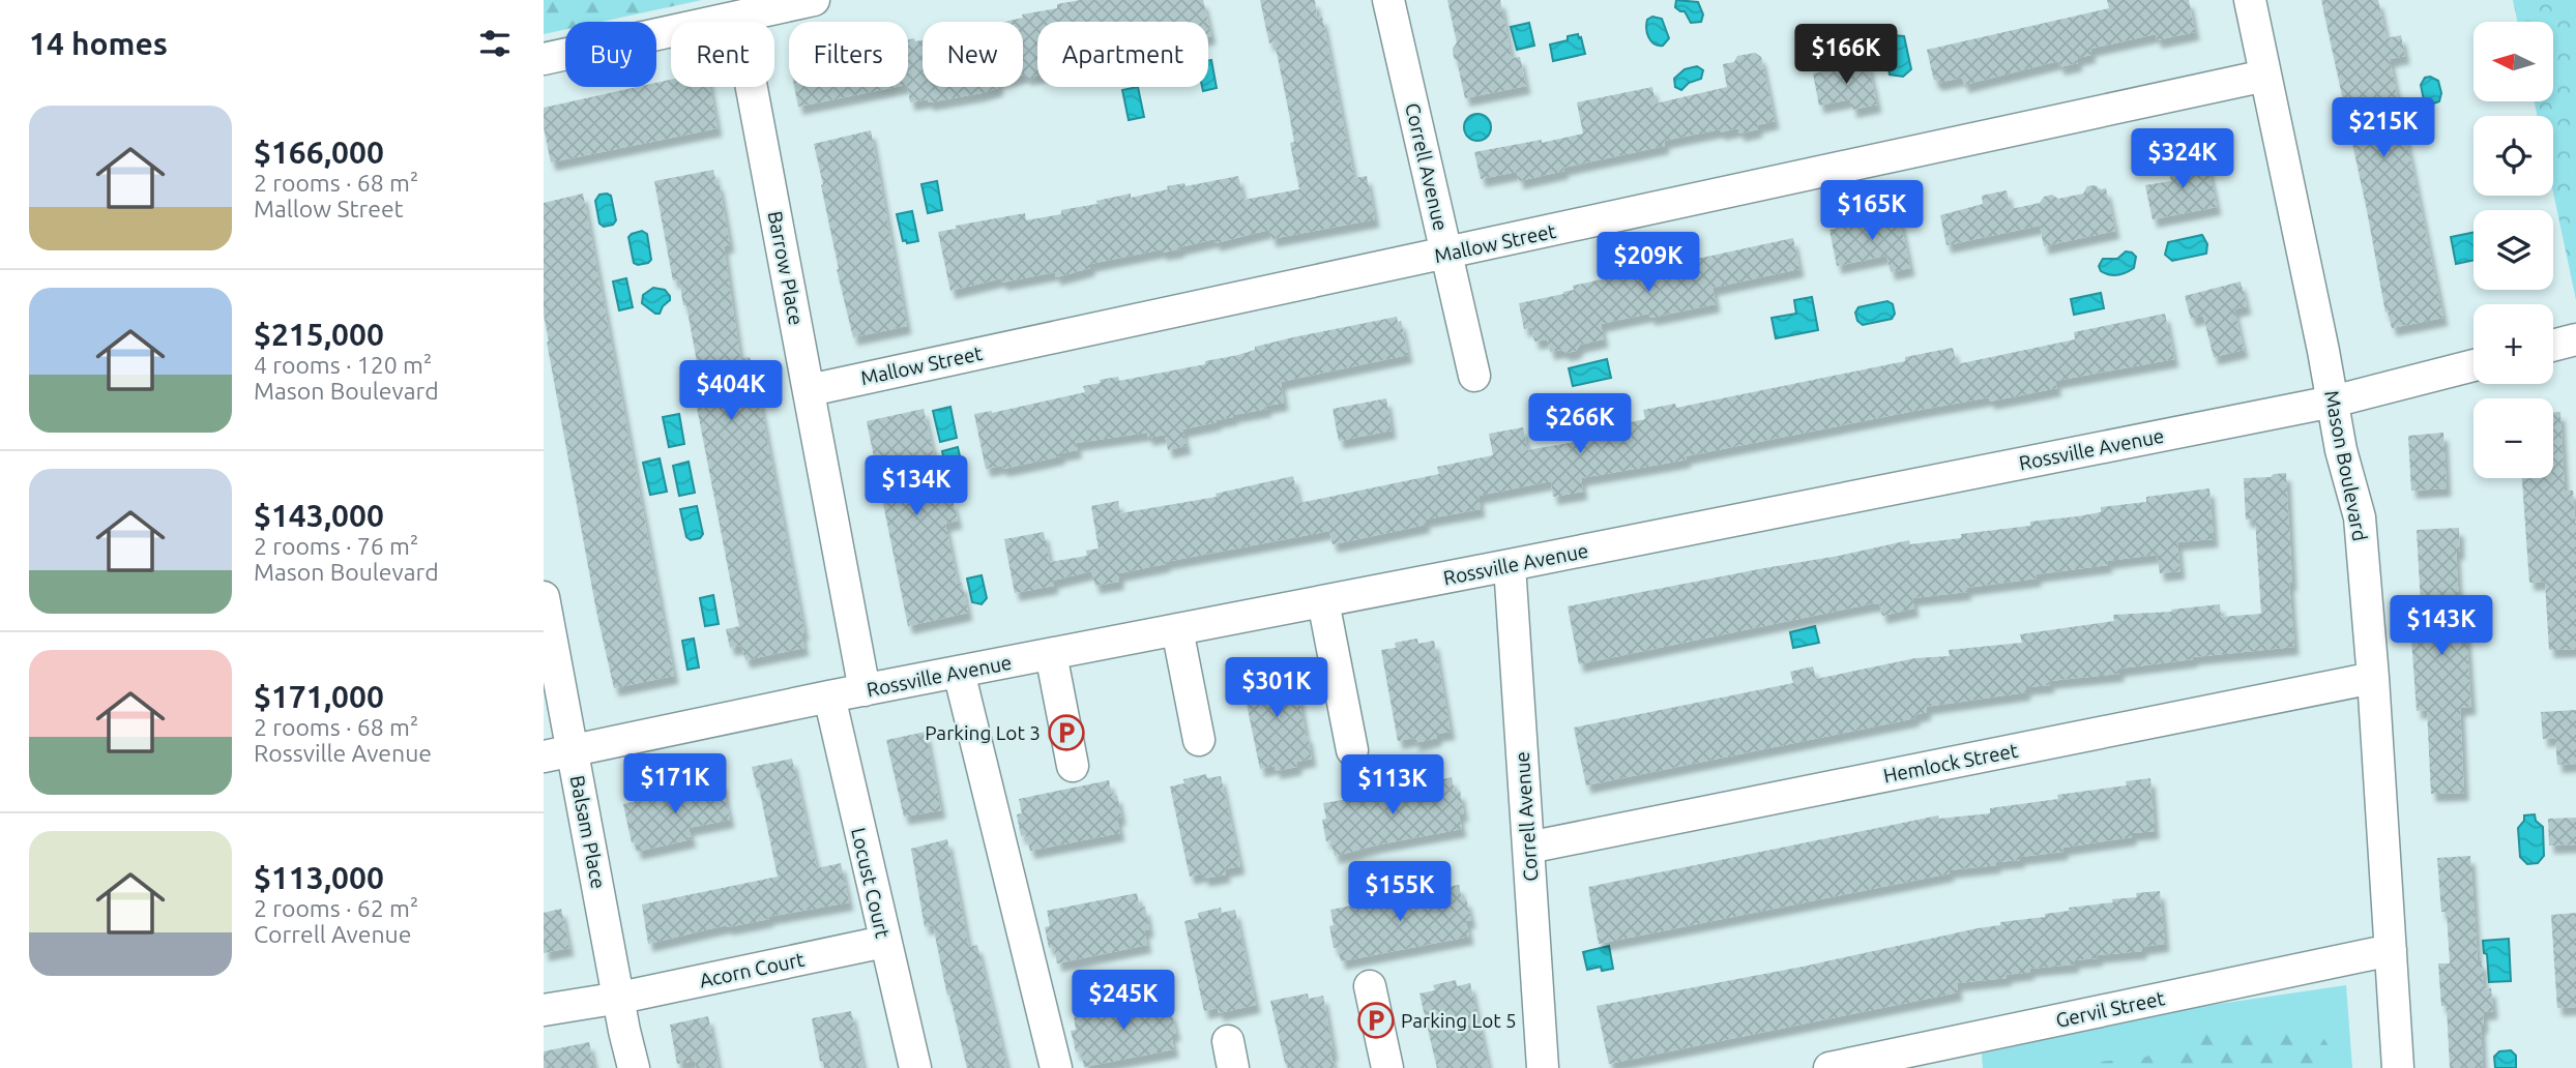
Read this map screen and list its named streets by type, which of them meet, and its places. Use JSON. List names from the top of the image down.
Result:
{
  "streets": {
    "street": [
      "Correll Avenue",
      "Mallow Street",
      "Barrow Place",
      "Rossville Avenue",
      "Mason Boulevard",
      "Hemlock Street",
      "Balsam Place",
      "Locust Court",
      "Acorn Court",
      "Gervil Street"
    ]
  },
  "crossings": [
    ["Correll Avenue", "Mallow Street"],
    ["Correll Avenue", "Rossville Avenue"],
    ["Correll Avenue", "Hemlock Street"],
    ["Mallow Street", "Barrow Place"],
    ["Mallow Street", "Mason Boulevard"],
    ["Barrow Place", "Rossville Avenue"],
    ["Rossville Avenue", "Mason Boulevard"],
    ["Rossville Avenue", "Balsam Place"],
    ["Rossville Avenue", "Locust Court"],
    ["Mason Boulevard", "Hemlock Street"],
    ["Mason Boulevard", "Gervil Street"],
    ["Balsam Place", "Acorn Court"],
    ["Locust Court", "Acorn Court"]
  ],
  "places": {
    "parking": ["Parking Lot 3", "Parking Lot 5"]
  },
  "north": "left",
  "page": {
    "heading": "14 homes",
    "map_buttons": ["+", "−"],
    "chip": [
      "Buy",
      "Rent",
      "Filters",
      "New",
      "Apartment"
    ],
    "price": [
      "$166K",
      "$215K",
      "$324K",
      "$165K",
      "$209K",
      "$404K",
      "$266K",
      "$134K",
      "$143K",
      "$301K",
      "$171K",
      "$113K",
      "$155K",
      "$245K"
    ],
    "list": [
      {
        "name": "$166,000",
        "note": "2 rooms · 68 m² · Mallow Street"
      },
      {
        "name": "$215,000",
        "note": "4 rooms · 120 m² · Mason Boulevard"
      },
      {
        "name": "$143,000",
        "note": "2 rooms · 76 m² · Mason Boulevard"
      },
      {
        "name": "$171,000",
        "note": "2 rooms · 68 m² · Rossville Avenue"
      },
      {
        "name": "$113,000",
        "note": "2 rooms · 62 m² · Correll Avenue"
      }
    ]
  }
}
